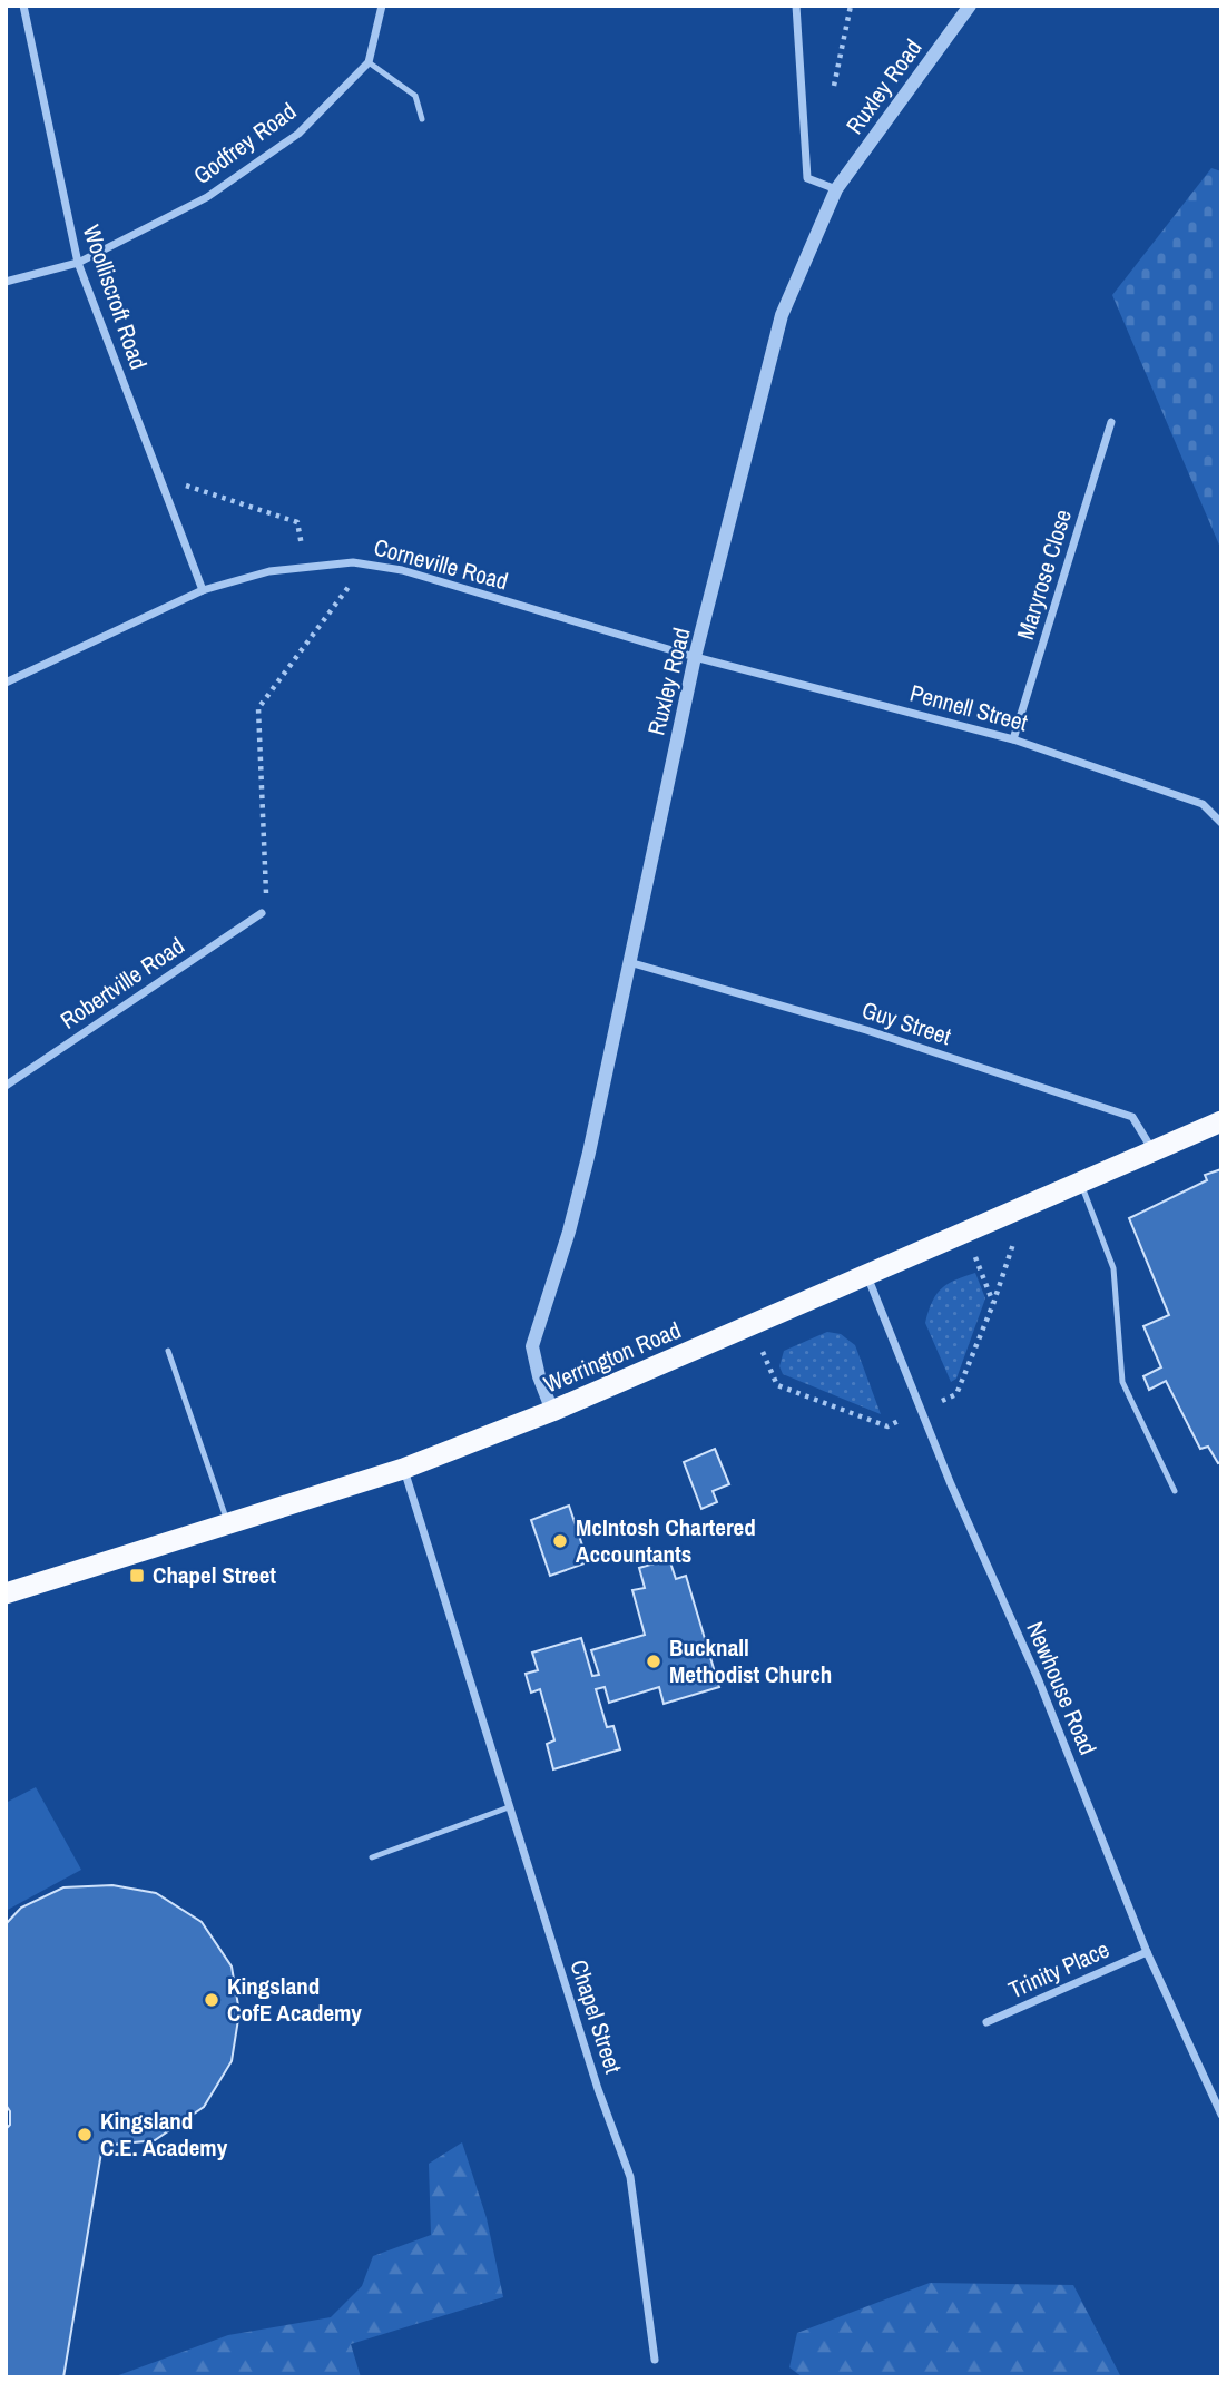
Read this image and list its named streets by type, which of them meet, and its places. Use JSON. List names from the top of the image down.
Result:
{
  "streets": {
    "highway": ["Werrington Road"],
    "street": [
      "Ruxley Road",
      "Godfrey Road",
      "Woolliscroft Road",
      "Corneville Road",
      "Maryrose Close",
      "Pennell Street",
      "Robertville Road",
      "Guy Street",
      "Newhouse Road",
      "Trinity Place",
      "Chapel Street"
    ]
  },
  "crossings": [
    ["Ruxley Road", "Corneville Road"],
    ["Ruxley Road", "Pennell Street"],
    ["Ruxley Road", "Guy Street"],
    ["Ruxley Road", "Werrington Road"],
    ["Godfrey Road", "Woolliscroft Road"],
    ["Woolliscroft Road", "Corneville Road"],
    ["Corneville Road", "Pennell Street"],
    ["Maryrose Close", "Pennell Street"],
    ["Guy Street", "Werrington Road"],
    ["Werrington Road", "Newhouse Road"],
    ["Werrington Road", "Chapel Street"],
    ["Newhouse Road", "Trinity Place"]
  ],
  "places": {
    "other": [
      "McIntosh Chartered Accountants",
      "Bucknall Methodist Church",
      "Kingsland CofE Academy",
      "Kingsland C.E. Academy"
    ],
    "transit": ["Chapel Street"]
  }
}
